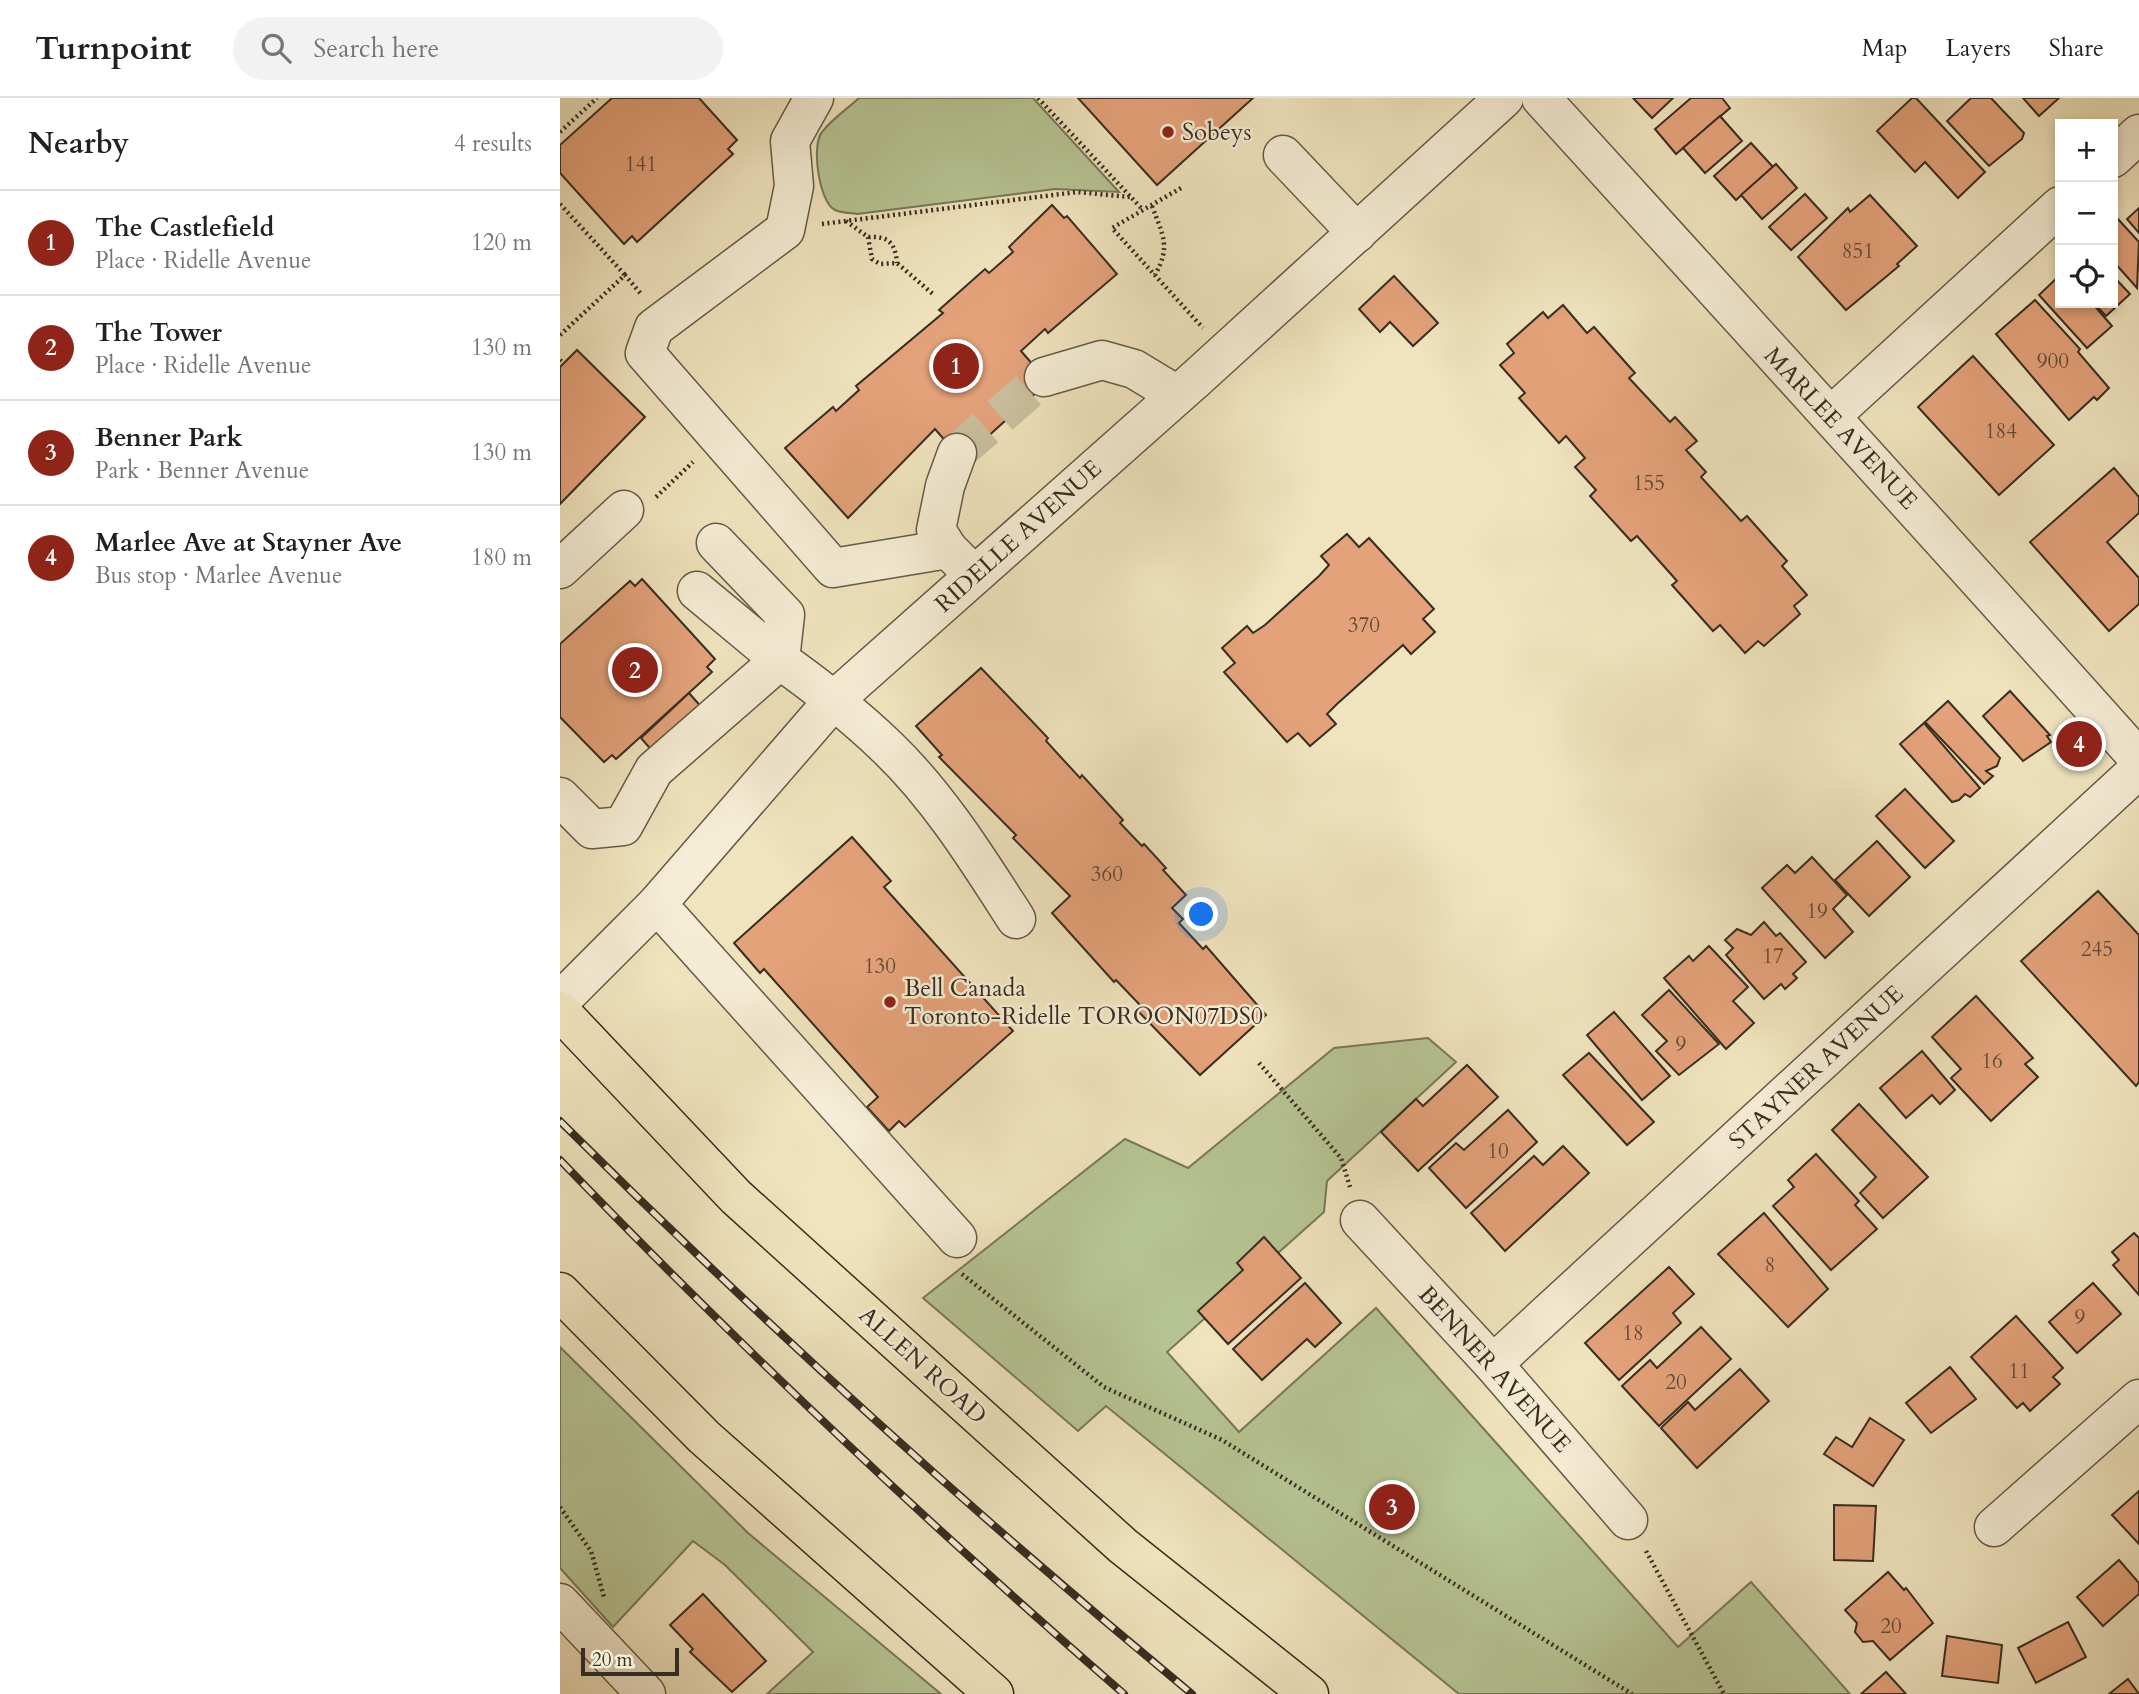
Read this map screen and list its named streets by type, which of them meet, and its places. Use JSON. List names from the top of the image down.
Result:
{
  "streets": {
    "highway": ["ALLEN ROAD"],
    "street": [
      "MARLEE AVENUE",
      "RIDELLE AVENUE",
      "STAYNER AVENUE",
      "BENNER AVENUE"
    ]
  },
  "crossings": [
    ["STAYNER AVENUE", "BENNER AVENUE"]
  ],
  "places": ["Sobeys", "Bell Canada Toronto-Ridelle TOROON07DS0"],
  "house_numbers": [
    "141",
    "851",
    "900",
    "184",
    "155",
    "370",
    "360",
    "19",
    "245",
    "17",
    "130",
    "9",
    "16",
    "10",
    "8",
    "9",
    "18",
    "11",
    "20",
    "20"
  ],
  "scale_bar": "20 m",
  "page": {
    "header": "Turnpoint",
    "search": "Search here",
    "nav": ["Map", "Layers", "Share"],
    "heading": ["Nearby", "4 results"],
    "map_buttons": ["+", "−"],
    "list": [
      {
        "mark": "1",
        "name": "The Castlefield",
        "note": "Place · Ridelle Avenue",
        "value": "120 m"
      },
      {
        "mark": "2",
        "name": "The Tower",
        "note": "Place · Ridelle Avenue",
        "value": "130 m"
      },
      {
        "mark": "3",
        "name": "Benner Park",
        "note": "Park · Benner Avenue",
        "value": "130 m"
      },
      {
        "mark": "4",
        "name": "Marlee Ave at Stayner Ave",
        "note": "Bus stop · Marlee Avenue",
        "value": "180 m"
      }
    ],
    "pins": [
      "1",
      "2",
      "4",
      "3"
    ],
    "scale": "20 m"
  }
}
